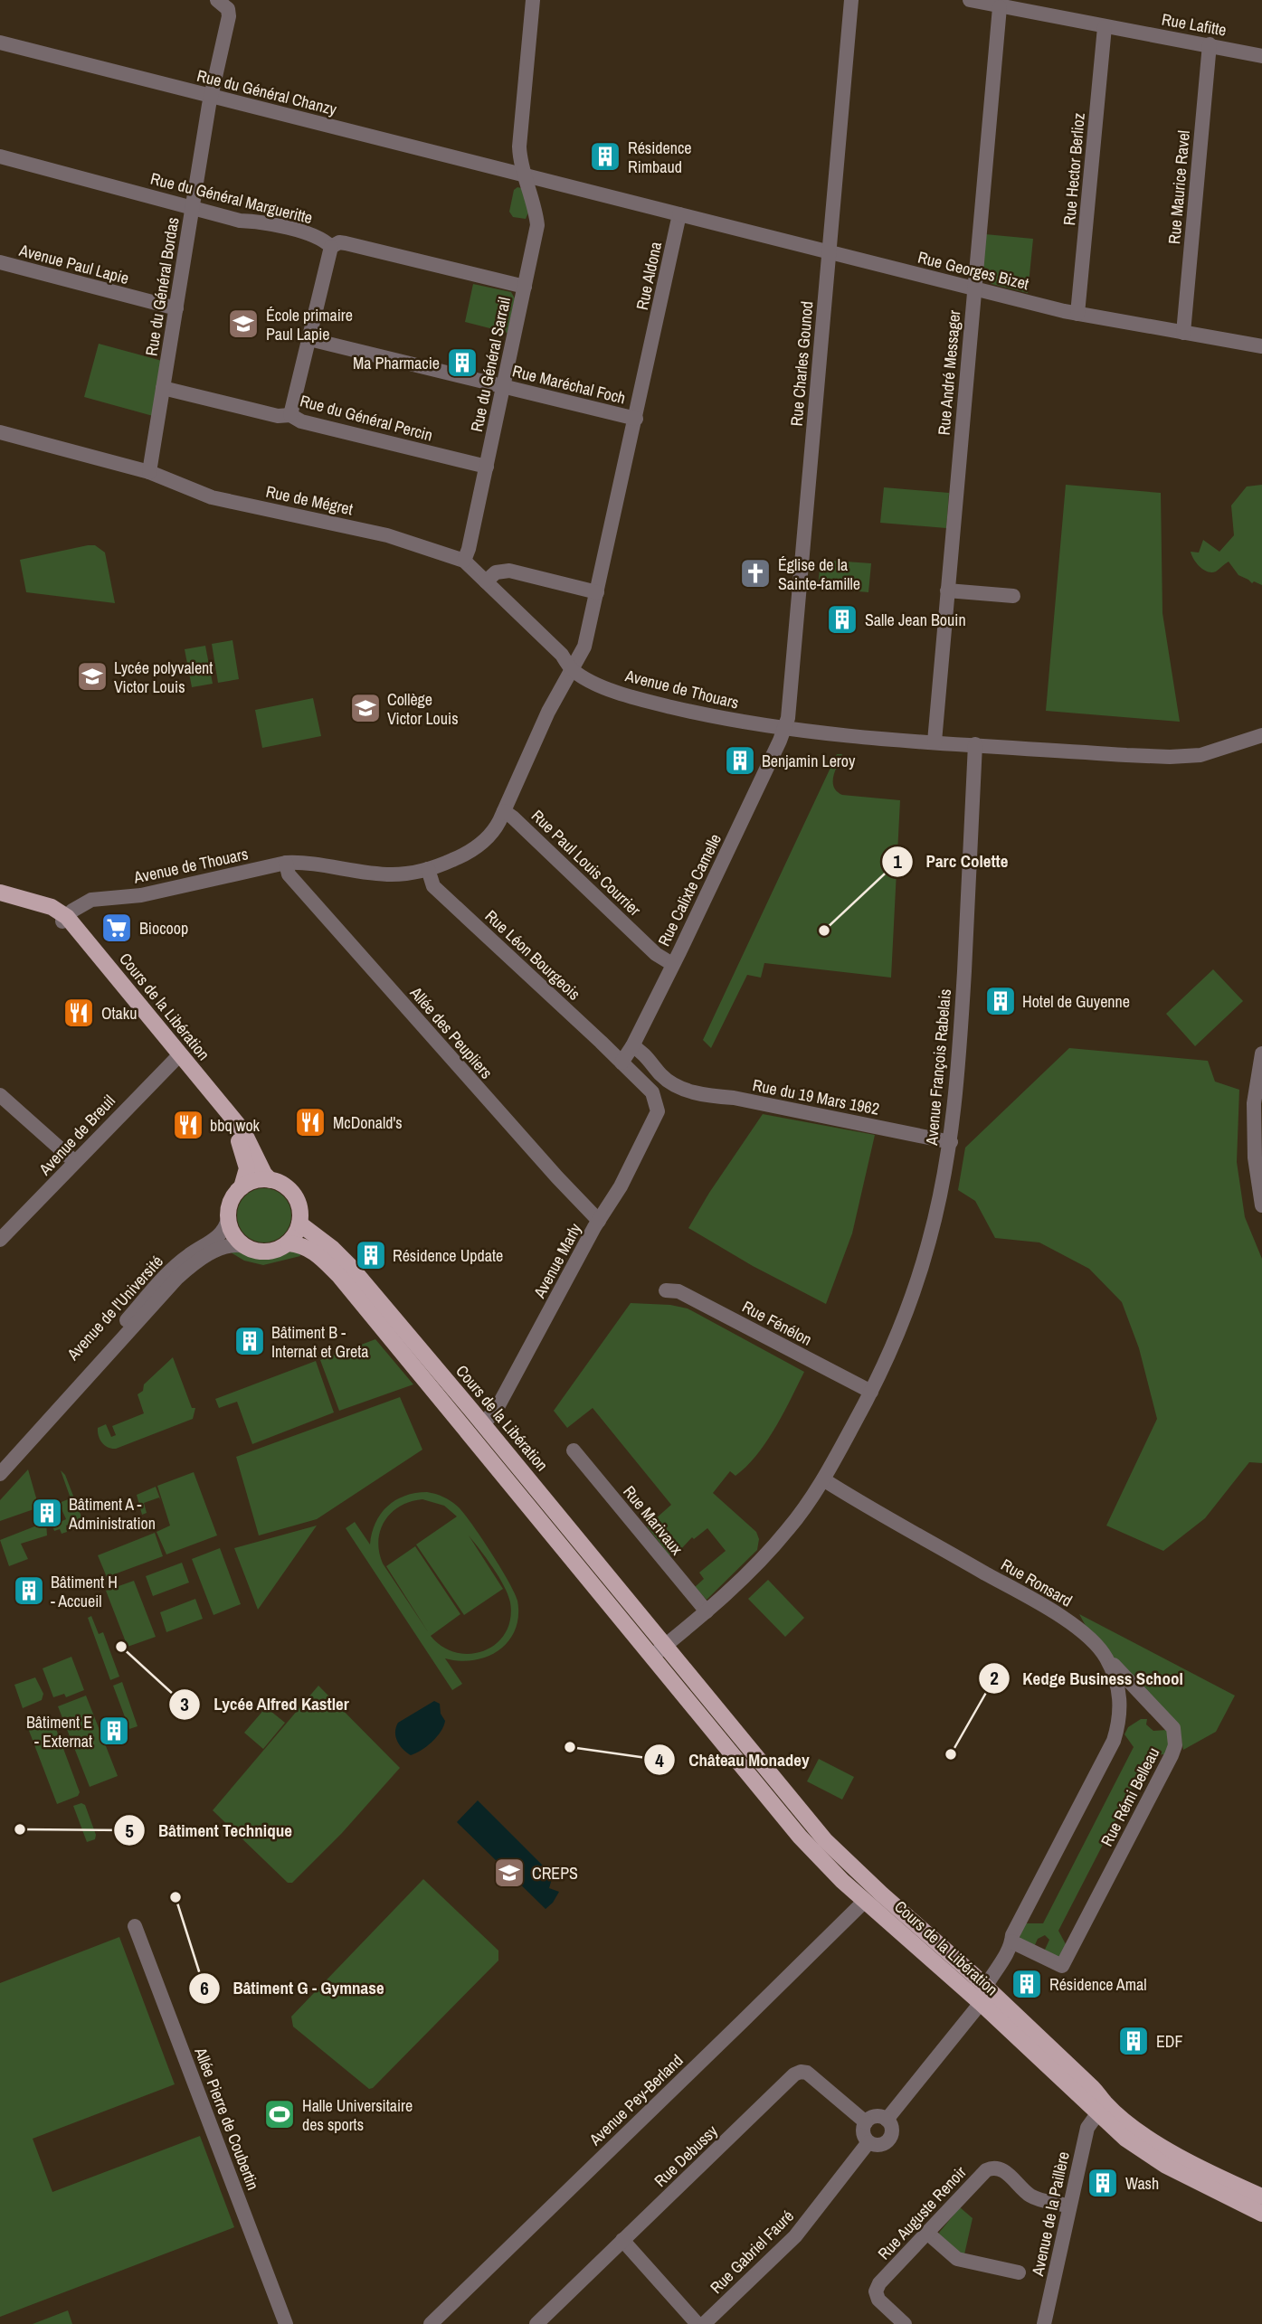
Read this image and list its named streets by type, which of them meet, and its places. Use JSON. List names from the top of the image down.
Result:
{
  "streets": {
    "main road": ["Cours de la Libération"],
    "street": [
      "Rue Lafitte",
      "Rue du Général Chanzy",
      "Rue Hector Berlioz",
      "Rue Maurice Ravel",
      "Rue du Général Margueritte",
      "Avenue Paul Lapie",
      "Rue Georges Bizet",
      "Rue Aldona",
      "Rue du Général Bordas",
      "Rue Charles Gounod",
      "Rue du Général Sarrail",
      "Rue André Messager",
      "Rue Maréchal Foch",
      "Rue du Général Percin",
      "Rue de Mégret",
      "Avenue de Thouars",
      "Rue Paul Louis Courrier",
      "Rue Calixte Camelle",
      "Rue Léon Bourgeois",
      "Allée des Peupliers",
      "Avenue François Rabelais",
      "Rue du 19 Mars 1962",
      "Avenue de Breuil",
      "Avenue Marly",
      "Avenue de l'Université",
      "Rue Fénélon",
      "Rue Marivaux",
      "Rue Ronsard",
      "Rue Rémi Belleau",
      "Avenue Pey-Berland",
      "Allée Pierre de Coubertin",
      "Rue Debussy",
      "Rue Auguste Renoir",
      "Avenue de la Paillère",
      "Rue Gabriel Fauré"
    ]
  },
  "crossings": [
    ["Rue Lafitte", "Rue Hector Berlioz"],
    ["Rue Lafitte", "Rue Maurice Ravel"],
    ["Rue Lafitte", "Rue André Messager"],
    ["Rue du Général Chanzy", "Rue du Général Bordas"],
    ["Rue du Général Chanzy", "Rue du Général Sarrail"],
    ["Rue Hector Berlioz", "Rue Georges Bizet"],
    ["Rue Maurice Ravel", "Rue Georges Bizet"],
    ["Rue du Général Margueritte", "Rue du Général Bordas"],
    ["Rue du Général Margueritte", "Rue du Général Sarrail"],
    ["Avenue Paul Lapie", "Rue du Général Bordas"],
    ["Rue Georges Bizet", "Rue Aldona"],
    ["Rue Georges Bizet", "Rue Charles Gounod"],
    ["Rue Georges Bizet", "Rue André Messager"],
    ["Rue Aldona", "Rue Maréchal Foch"],
    ["Rue Aldona", "Rue de Mégret"],
    ["Rue Aldona", "Avenue de Thouars"],
    ["Rue du Général Bordas", "Rue du Général Percin"],
    ["Rue du Général Bordas", "Rue de Mégret"],
    ["Rue Charles Gounod", "Avenue de Thouars"],
    ["Rue Charles Gounod", "Rue Calixte Camelle"],
    ["Rue du Général Sarrail", "Rue Maréchal Foch"],
    ["Rue du Général Sarrail", "Rue du Général Percin"],
    ["Rue du Général Sarrail", "Rue de Mégret"],
    ["Rue André Messager", "Avenue de Thouars"],
    ["Rue de Mégret", "Avenue de Thouars"],
    ["Avenue de Thouars", "Rue Paul Louis Courrier"],
    ["Avenue de Thouars", "Rue Calixte Camelle"],
    ["Avenue de Thouars", "Rue Léon Bourgeois"],
    ["Avenue de Thouars", "Cours de la Libération"],
    ["Avenue de Thouars", "Allée des Peupliers"],
    ["Avenue de Thouars", "Avenue François Rabelais"],
    ["Rue Paul Louis Courrier", "Rue Calixte Camelle"],
    ["Rue Calixte Camelle", "Rue Léon Bourgeois"],
    ["Rue Calixte Camelle", "Rue du 19 Mars 1962"],
    ["Rue Léon Bourgeois", "Avenue Marly"],
    ["Cours de la Libération", "Avenue François Rabelais"],
    ["Cours de la Libération", "Avenue de Breuil"],
    ["Cours de la Libération", "Avenue Marly"],
    ["Cours de la Libération", "Avenue de l'Université"],
    ["Cours de la Libération", "Rue Ronsard"],
    ["Cours de la Libération", "Avenue Pey-Berland"],
    ["Cours de la Libération", "Avenue de la Paillère"],
    ["Allée des Peupliers", "Avenue Marly"],
    ["Avenue François Rabelais", "Rue du 19 Mars 1962"],
    ["Avenue François Rabelais", "Rue Fénélon"],
    ["Avenue François Rabelais", "Rue Marivaux"],
    ["Avenue François Rabelais", "Rue Ronsard"],
    ["Rue Ronsard", "Rue Rémi Belleau"],
    ["Rue Debussy", "Rue Gabriel Fauré"],
    ["Rue Auguste Renoir", "Avenue de la Paillère"]
  ],
  "places": {
    "building": [
      "Résidence Rimbaud",
      "Ma Pharmacie",
      "Salle Jean Bouin",
      "Benjamin Leroy",
      "Hotel de Guyenne",
      "Résidence Update",
      "Bâtiment B - Internat et Greta",
      "Bâtiment A - Administration",
      "Bâtiment H - Accueil",
      "Bâtiment E - Externat",
      "Résidence Amal",
      "EDF",
      "Wash"
    ],
    "school or university": [
      "École primaire Paul Lapie",
      "Lycée polyvalent Victor Louis",
      "Collège Victor Louis",
      "CREPS"
    ],
    "church": ["Église de la Sainte-famille"],
    "supermarket": ["Biocoop"],
    "other": [
      "Parc Colette",
      "Lycée Alfred Kastler",
      "Château Monadey",
      "Kedge Business School",
      "Bâtiment Technique",
      "Bâtiment G - Gymnase"
    ],
    "restaurant": ["Otaku", "McDonald's", "bbq wok"],
    "sports": ["Halle Universitaire des sports"]
  }
}
